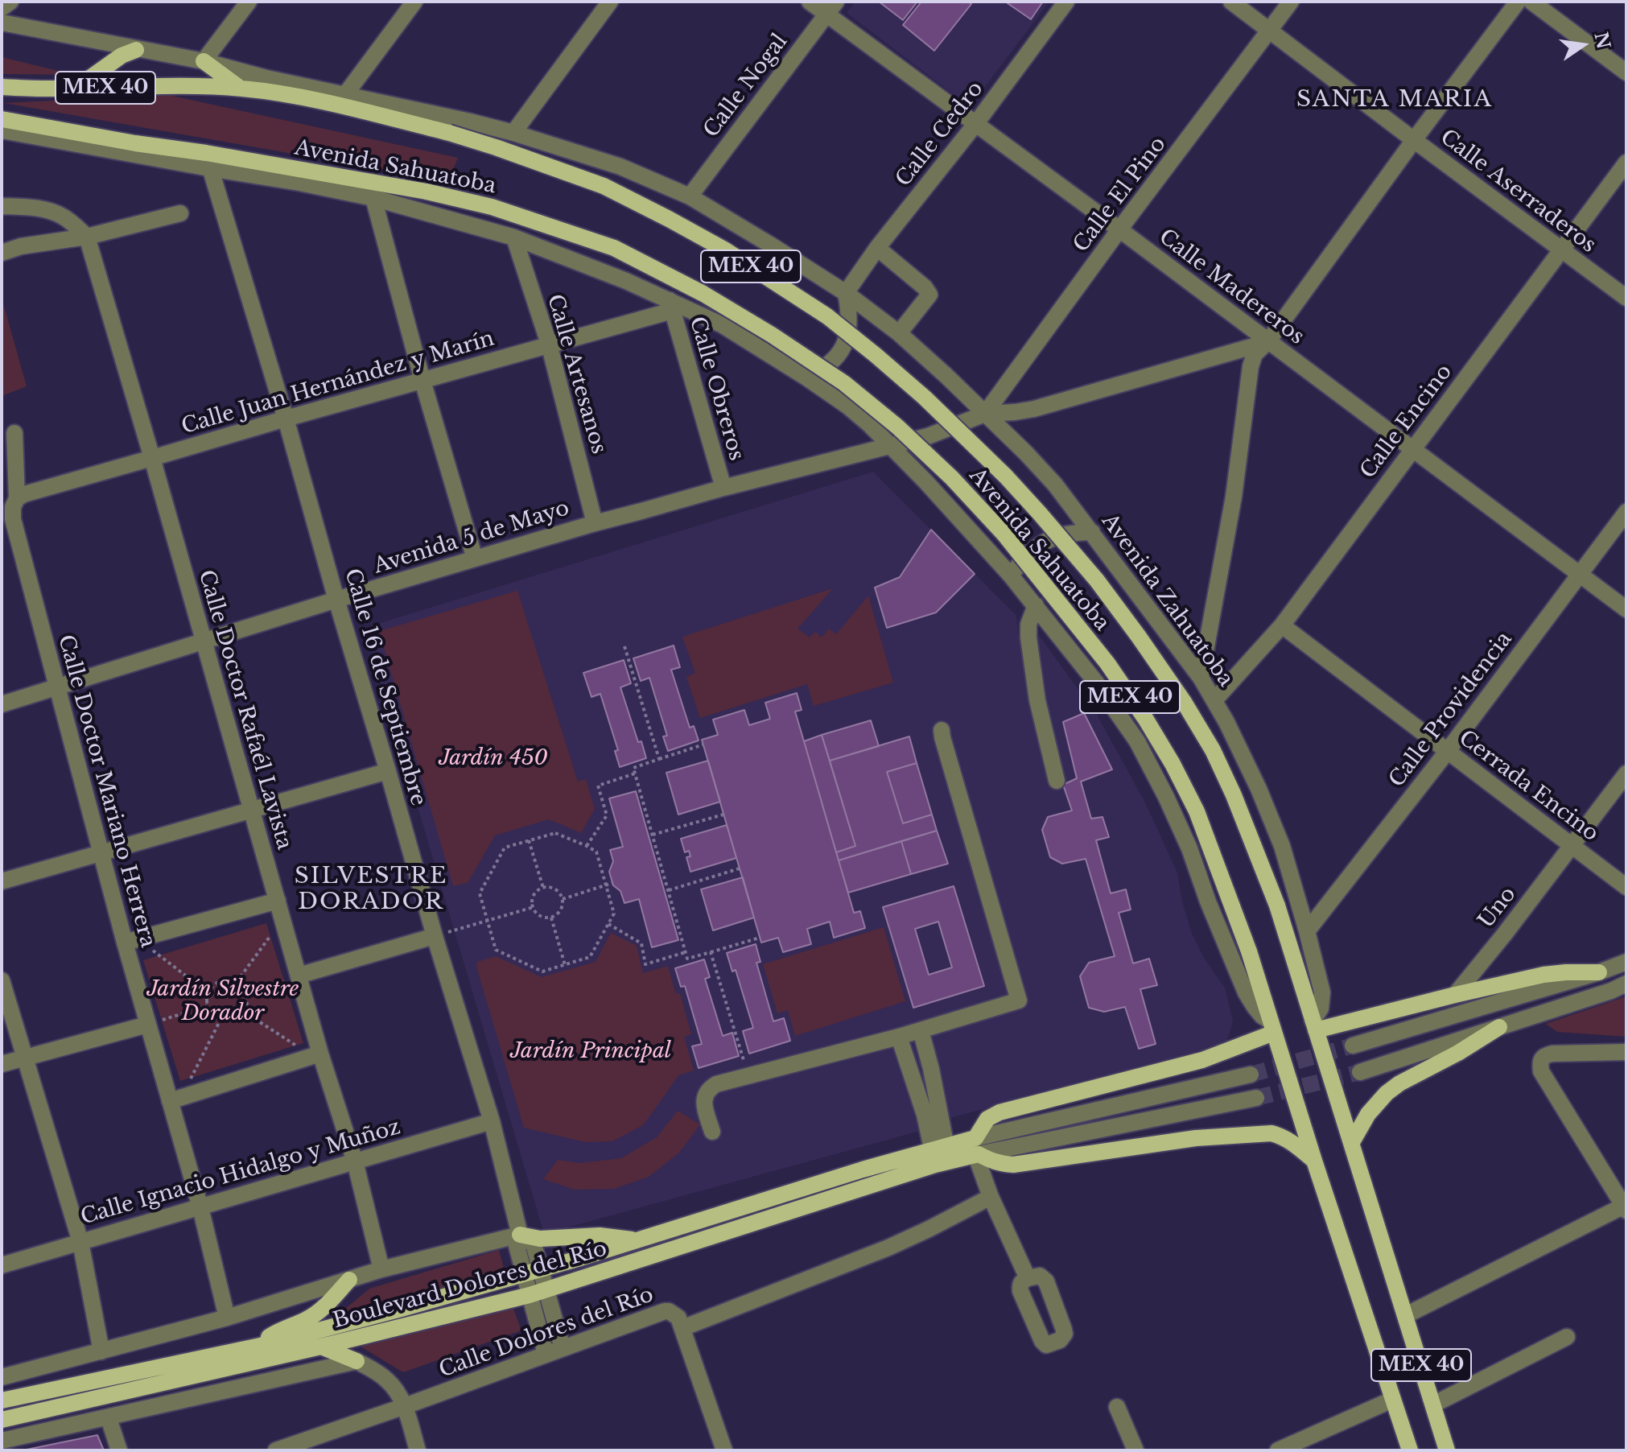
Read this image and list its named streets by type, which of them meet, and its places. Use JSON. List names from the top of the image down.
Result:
{
  "streets": {
    "main road": ["MEX 40", "Avenida Sahuatoba", "Boulevard Dolores del Río"],
    "street": [
      "Calle Nogal",
      "Calle Cedro",
      "Calle Aserraderos",
      "Calle El Pino",
      "Calle Madereros",
      "Calle Artesanos",
      "Calle Juan Hernández y Marín",
      "Calle Obreros",
      "Calle Encino",
      "Avenida 5 de Mayo",
      "Avenida Zahuatoba",
      "Calle 16 de Septiembre",
      "Calle Doctor Rafaél Lavista",
      "Calle Providencia",
      "Cerrada Encino",
      "Calle Doctor Mariano Herrera",
      "Uno",
      "Calle Ignacio Hidalgo y Muñoz",
      "Calle Dolores del Río"
    ]
  },
  "crossings": [
    ["Calle Nogal", "Avenida Sahuatoba"],
    ["Calle Nogal", "Calle Madereros"],
    ["MEX 40", "Avenida Sahuatoba"],
    ["MEX 40", "Avenida Zahuatoba"],
    ["Calle Cedro", "Avenida Sahuatoba"],
    ["Calle Cedro", "Calle Madereros"],
    ["Avenida Sahuatoba", "Calle El Pino"],
    ["Avenida Sahuatoba", "Calle Artesanos"],
    ["Avenida Sahuatoba", "Calle Juan Hernández y Marín"],
    ["Avenida Sahuatoba", "Calle Obreros"],
    ["Avenida Sahuatoba", "Avenida 5 de Mayo"],
    ["Avenida Sahuatoba", "Avenida Zahuatoba"],
    ["Avenida Sahuatoba", "Calle 16 de Septiembre"],
    ["Calle Aserraderos", "Calle El Pino"],
    ["Calle Aserraderos", "Calle Encino"],
    ["Calle El Pino", "Calle Madereros"],
    ["Calle El Pino", "Avenida 5 de Mayo"],
    ["Calle El Pino", "Avenida Zahuatoba"],
    ["Calle Madereros", "Calle Encino"],
    ["Calle Madereros", "Calle Providencia"],
    ["Calle Artesanos", "Calle Juan Hernández y Marín"],
    ["Calle Artesanos", "Avenida 5 de Mayo"],
    ["Calle Juan Hernández y Marín", "Calle Obreros"],
    ["Calle Juan Hernández y Marín", "Calle 16 de Septiembre"],
    ["Calle Juan Hernández y Marín", "Calle Doctor Rafaél Lavista"],
    ["Calle Juan Hernández y Marín", "Calle Doctor Mariano Herrera"],
    ["Calle Obreros", "Avenida 5 de Mayo"],
    ["Calle Encino", "Avenida Zahuatoba"],
    ["Calle Encino", "Cerrada Encino"],
    ["Avenida 5 de Mayo", "Avenida Zahuatoba"],
    ["Avenida 5 de Mayo", "Calle 16 de Septiembre"],
    ["Avenida 5 de Mayo", "Calle Doctor Rafaél Lavista"],
    ["Avenida 5 de Mayo", "Calle Doctor Mariano Herrera"],
    ["Avenida Zahuatoba", "Calle Providencia"],
    ["Calle 16 de Septiembre", "Calle Ignacio Hidalgo y Muñoz"],
    ["Calle 16 de Septiembre", "Boulevard Dolores del Río"],
    ["Calle 16 de Septiembre", "Calle Dolores del Río"],
    ["Calle Doctor Rafaél Lavista", "Calle Ignacio Hidalgo y Muñoz"],
    ["Calle Providencia", "Cerrada Encino"],
    ["Cerrada Encino", "Uno"],
    ["Calle Doctor Mariano Herrera", "Calle Ignacio Hidalgo y Muñoz"]
  ],
  "districts": ["SANTA MARIA", "SILVESTRE DORADOR"],
  "parks": ["Jardín 450", "Jardín Silvestre Dorador", "Jardín Principal"],
  "north": "right"
}
